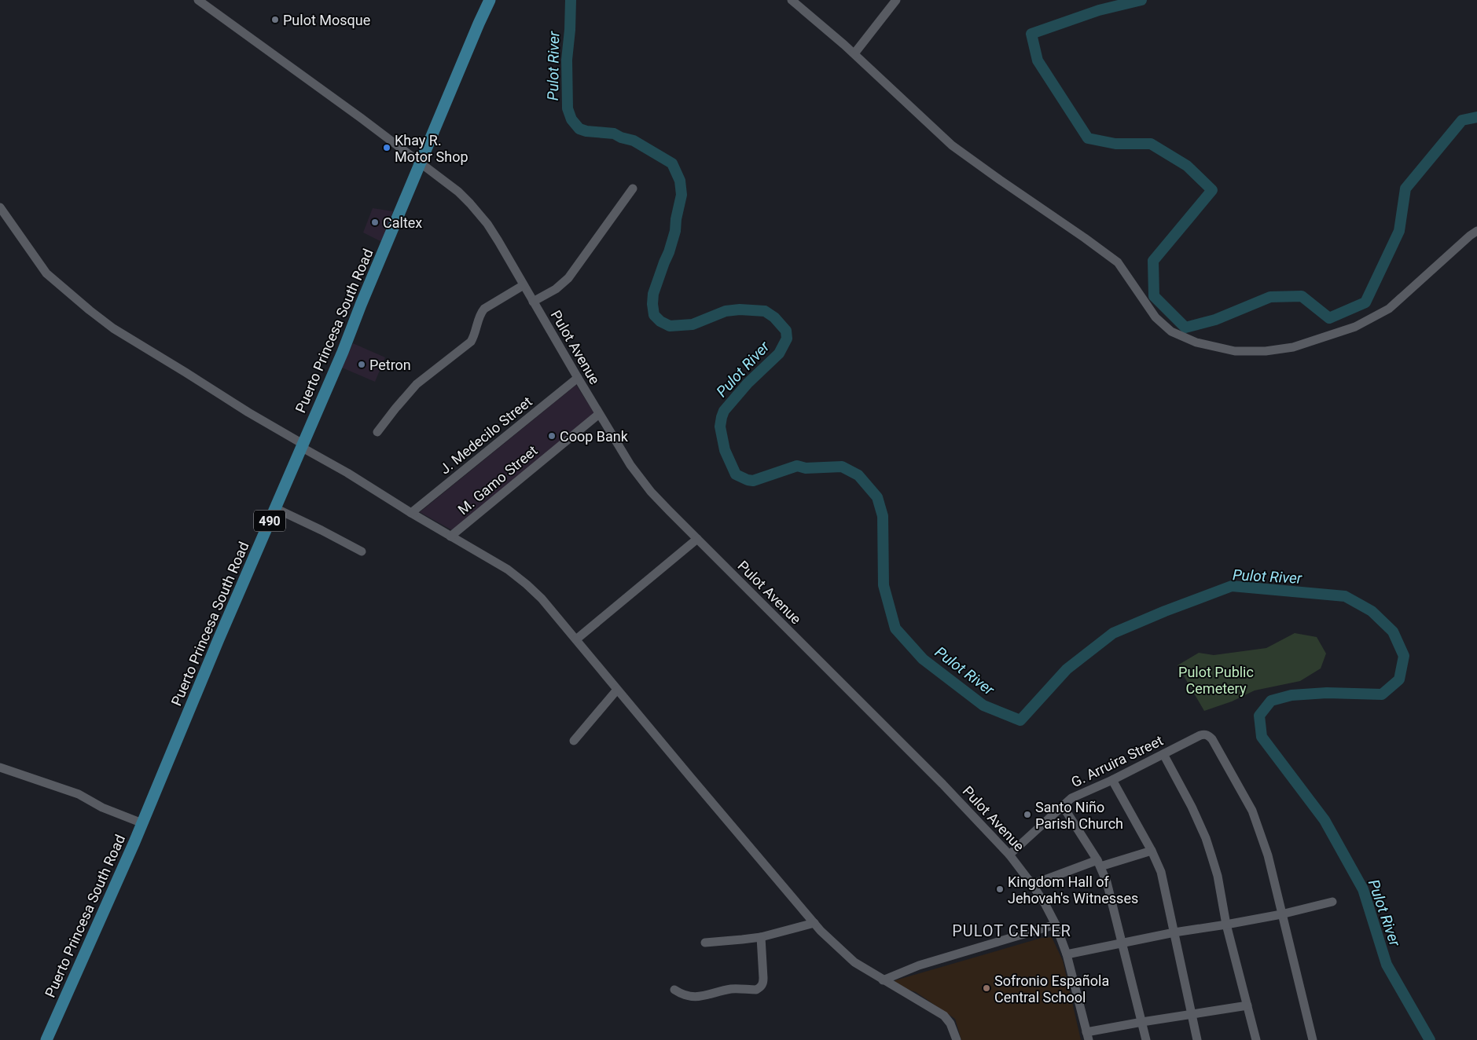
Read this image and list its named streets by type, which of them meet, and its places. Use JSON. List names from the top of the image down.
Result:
{
  "streets": {
    "main road": ["Puerto Princesa South Road", "490"],
    "street": [
      "Pulot Avenue",
      "J. Medecilo Street",
      "M. Gamo Street",
      "G. Arruira Street"
    ]
  },
  "crossings": [
    ["Puerto Princesa South Road", "Pulot Avenue"],
    ["Pulot Avenue", "J. Medecilo Street"],
    ["Pulot Avenue", "M. Gamo Street"],
    ["Pulot Avenue", "G. Arruira Street"]
  ],
  "districts": ["PULOT CENTER"],
  "water": ["Pulot River"],
  "parks": ["Pulot Public Cemetery"],
  "places": [
    "Pulot Mosque",
    "Khay R. Motor Shop",
    "Caltex",
    "Petron",
    "Coop Bank",
    "Santo Niño Parish Church",
    "Kingdom Hall of Jehovah's Witnesses",
    "Sofronio Española Central School"
  ]
}
